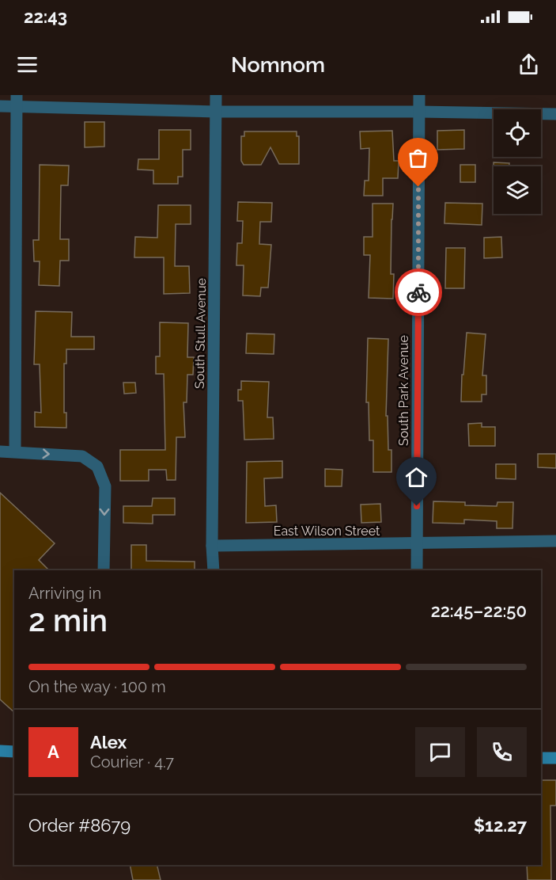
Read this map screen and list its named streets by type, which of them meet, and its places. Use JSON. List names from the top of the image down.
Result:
{
  "streets": {
    "street": ["South Stull Avenue", "South Park Avenue", "East Wilson Street"]
  },
  "crossings": [
    ["South Stull Avenue", "East Wilson Street"],
    ["South Park Avenue", "East Wilson Street"]
  ],
  "page": {
    "status": "22:43",
    "header": "Nomnom",
    "heading": ["2 min", "Arriving in", "22:45–22:50"],
    "panel": [
      "Alex",
      "Courier · 4.7",
      "Order #8679",
      "$12.27"
    ],
    "bar": "On the way · 100 m",
    "round": "A"
  }
}
